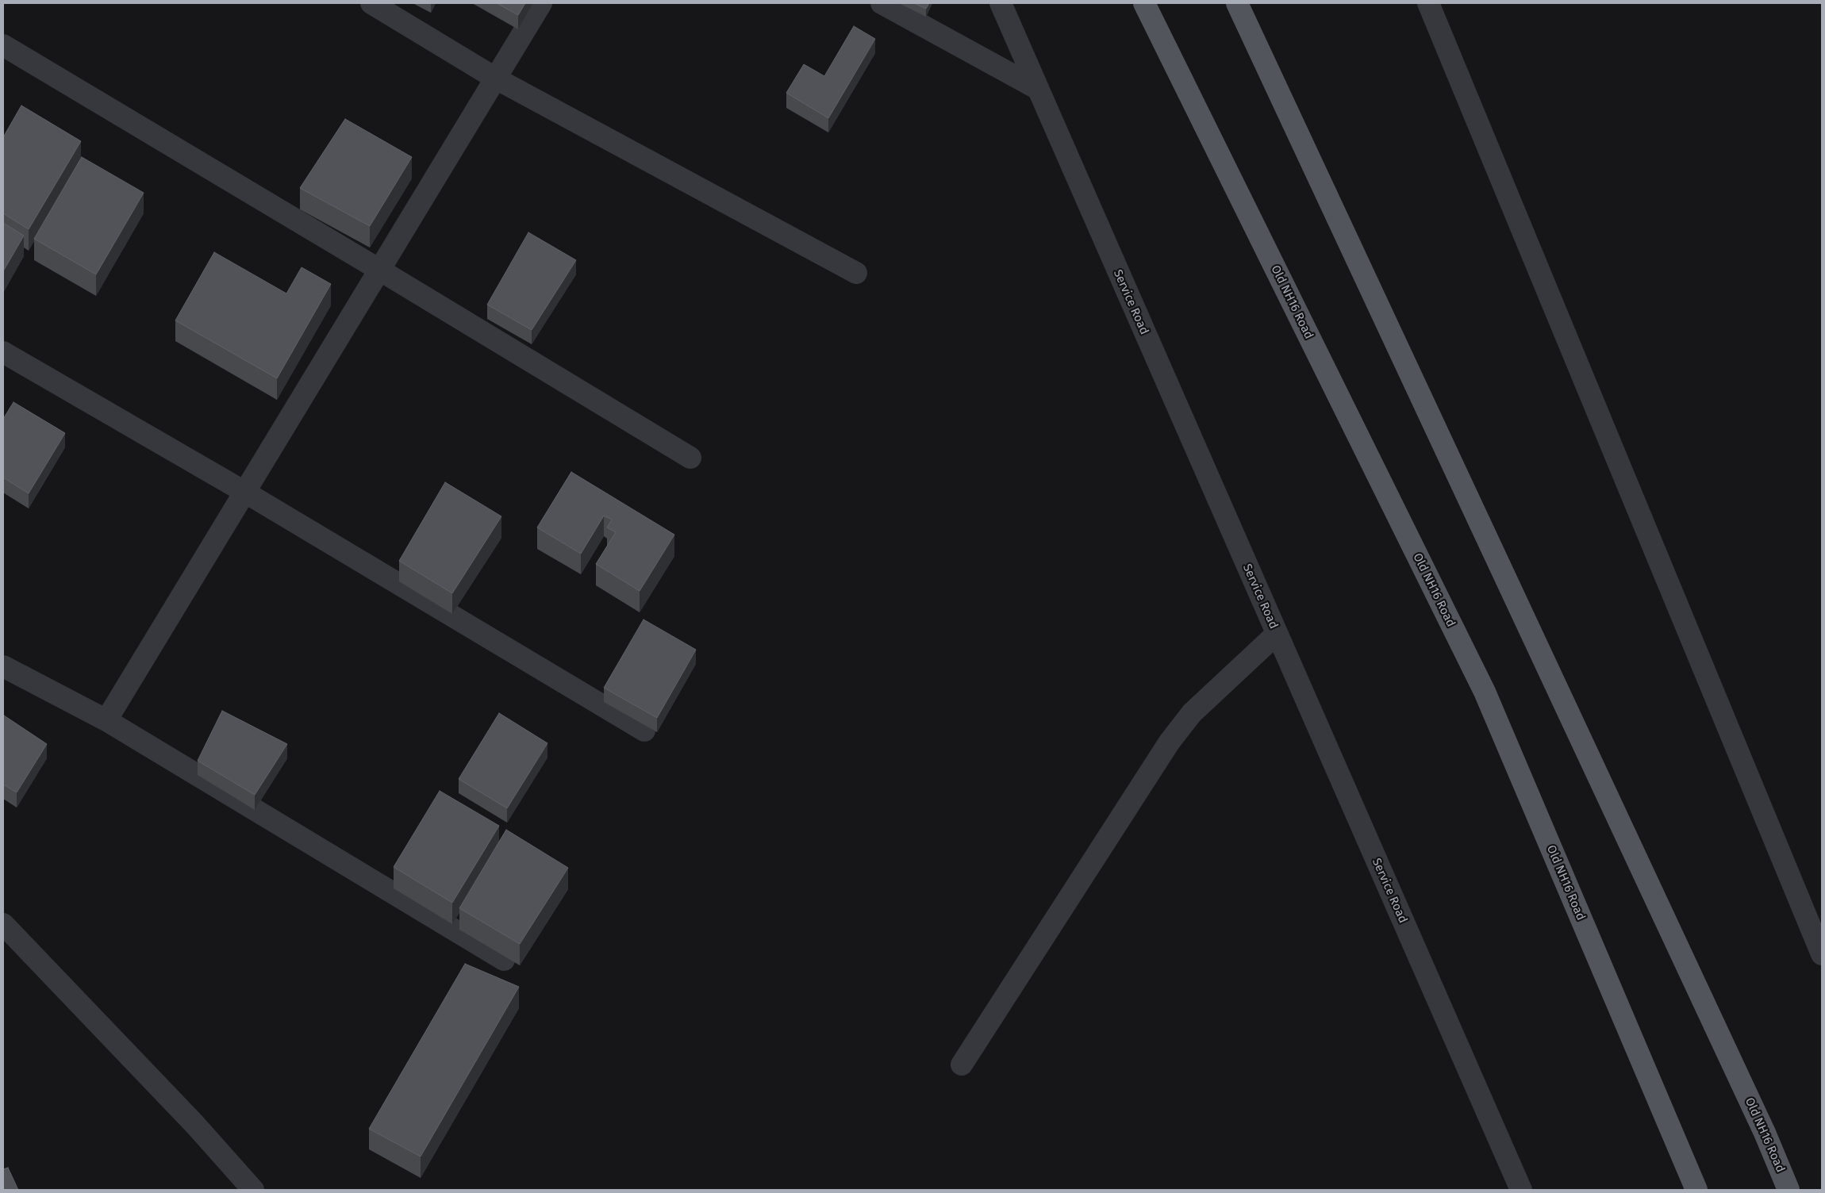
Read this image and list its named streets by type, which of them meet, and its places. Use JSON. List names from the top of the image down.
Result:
{
  "streets": {
    "main road": ["Old NH16 Road"],
    "street": ["Service Road"]
  }
}
